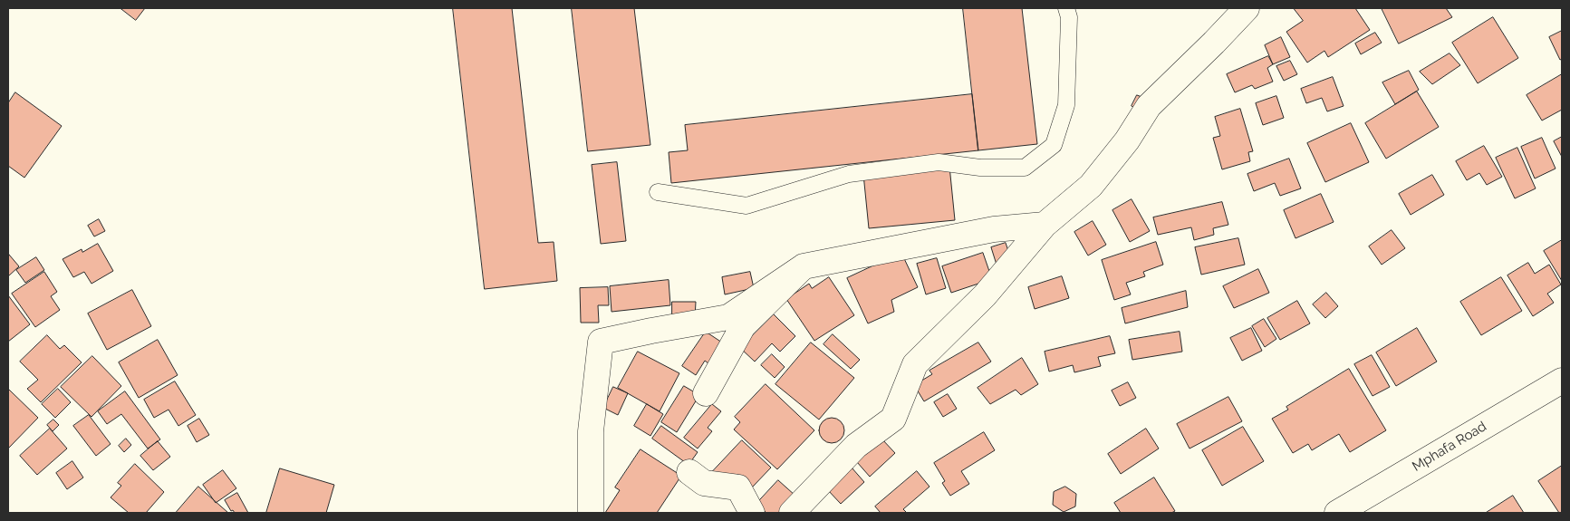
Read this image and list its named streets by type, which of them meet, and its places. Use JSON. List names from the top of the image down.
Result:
{
  "streets": {
    "street": ["Mphafa Road"]
  }
}
